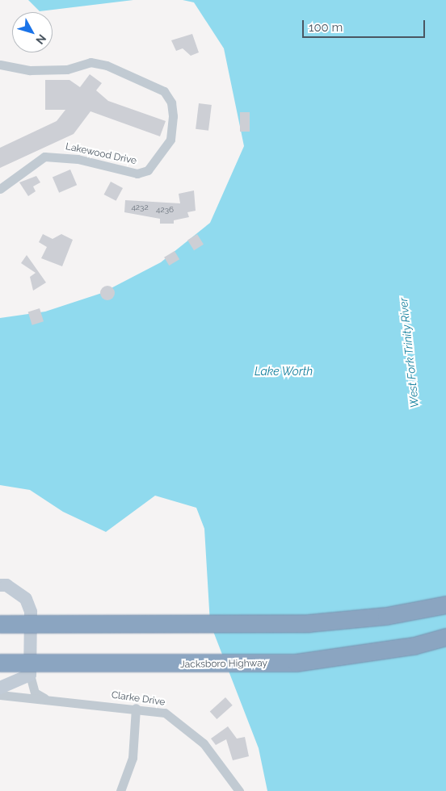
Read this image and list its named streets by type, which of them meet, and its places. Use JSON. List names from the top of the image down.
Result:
{
  "streets": {
    "highway": ["Jacksboro Highway"],
    "street": ["Lakewood Drive", "Clarke Drive"]
  },
  "water": ["West Fork Trinity River", "Lake Worth"],
  "house_numbers": ["4232", "4236"],
  "scale_bar": "100 m",
  "north": "bottom right"
}
